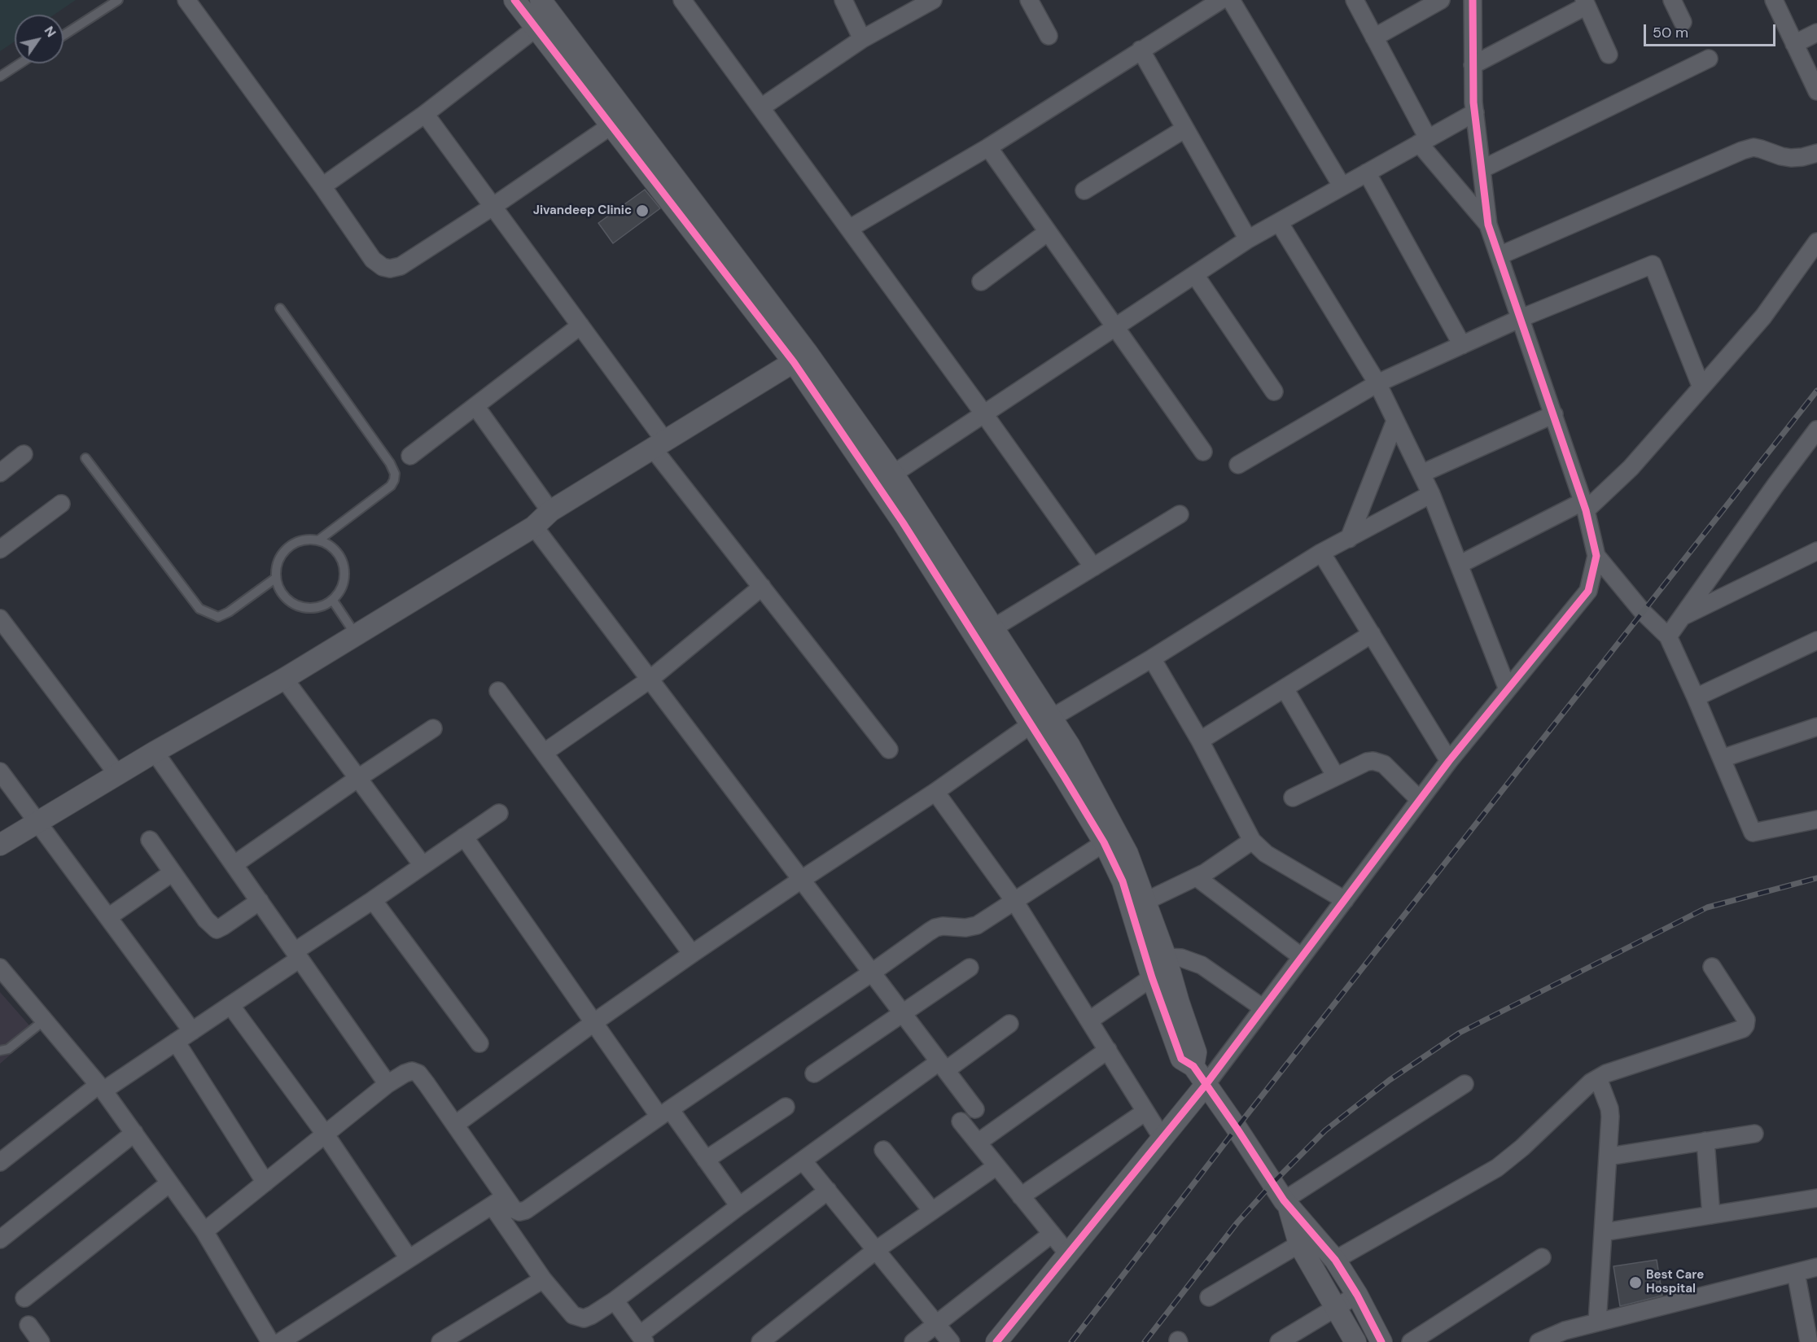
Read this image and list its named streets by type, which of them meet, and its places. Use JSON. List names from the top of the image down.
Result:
{
  "places": ["Jivandeep Clinic", "Best Care Hospital"],
  "scale_bar": "50 m",
  "north": "top right"
}
